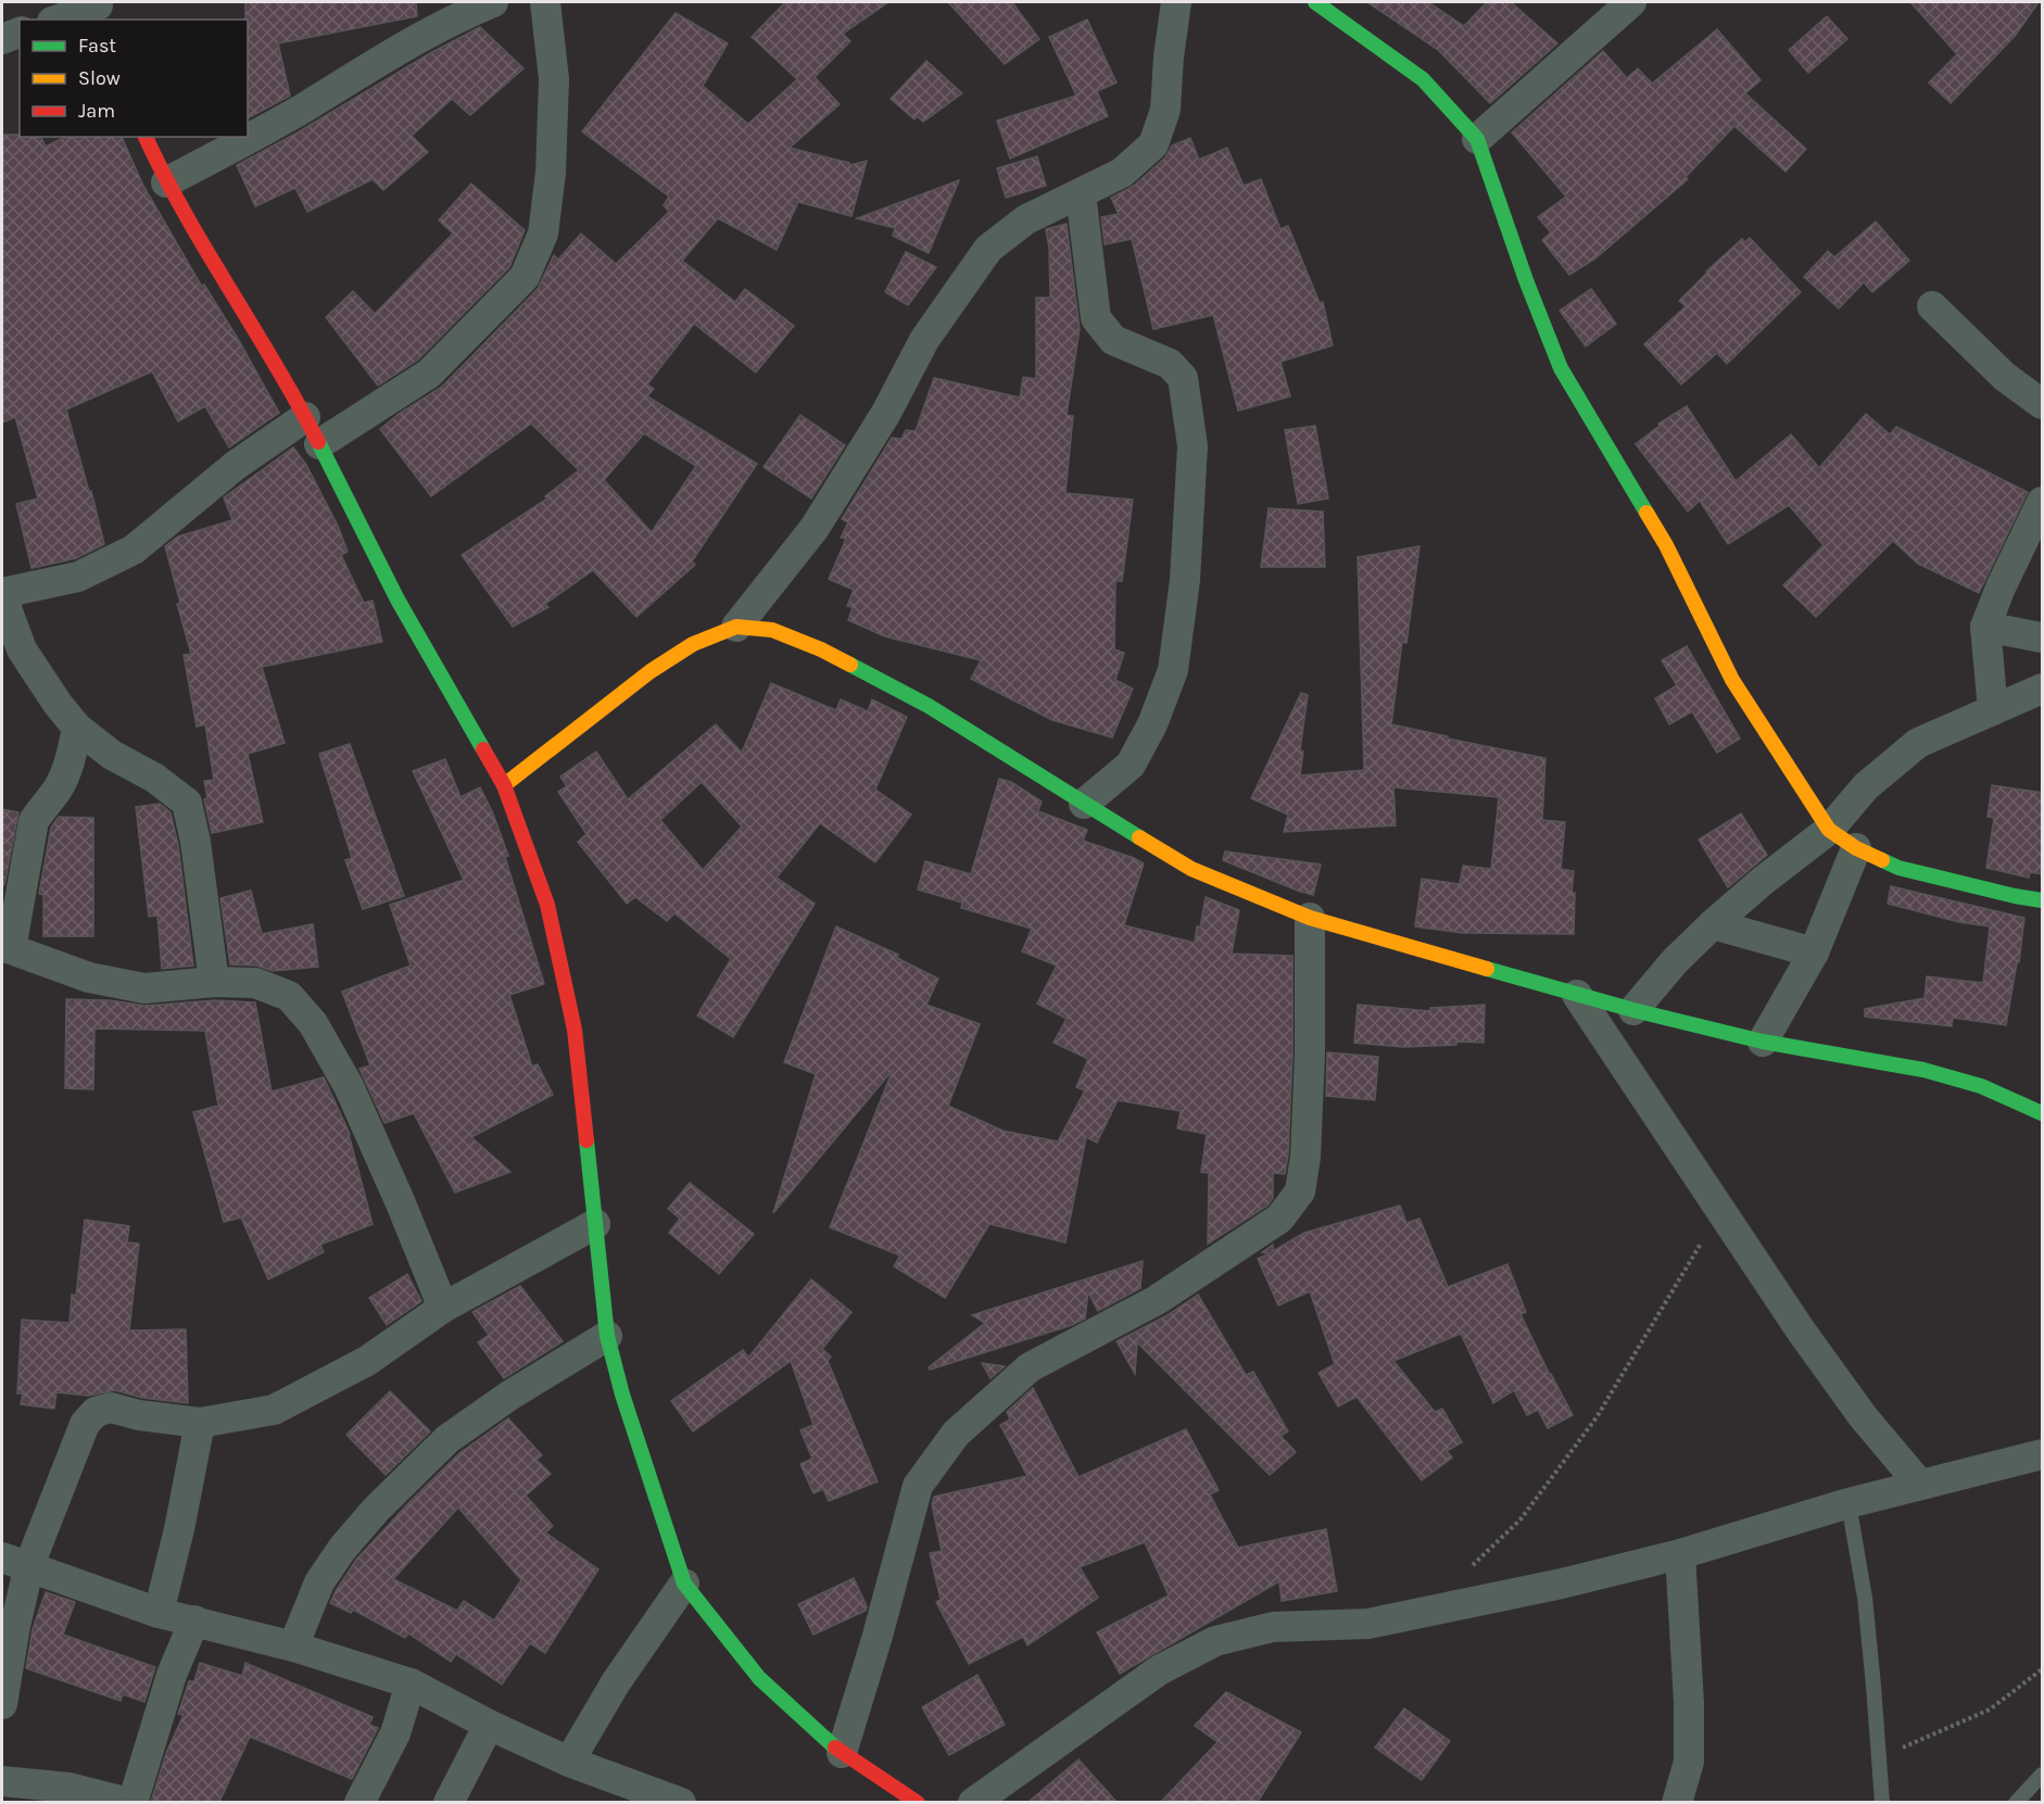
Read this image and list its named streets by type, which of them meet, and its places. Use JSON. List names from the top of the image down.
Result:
{
  "legend": ["Fast", "Slow", "Jam"]
}
